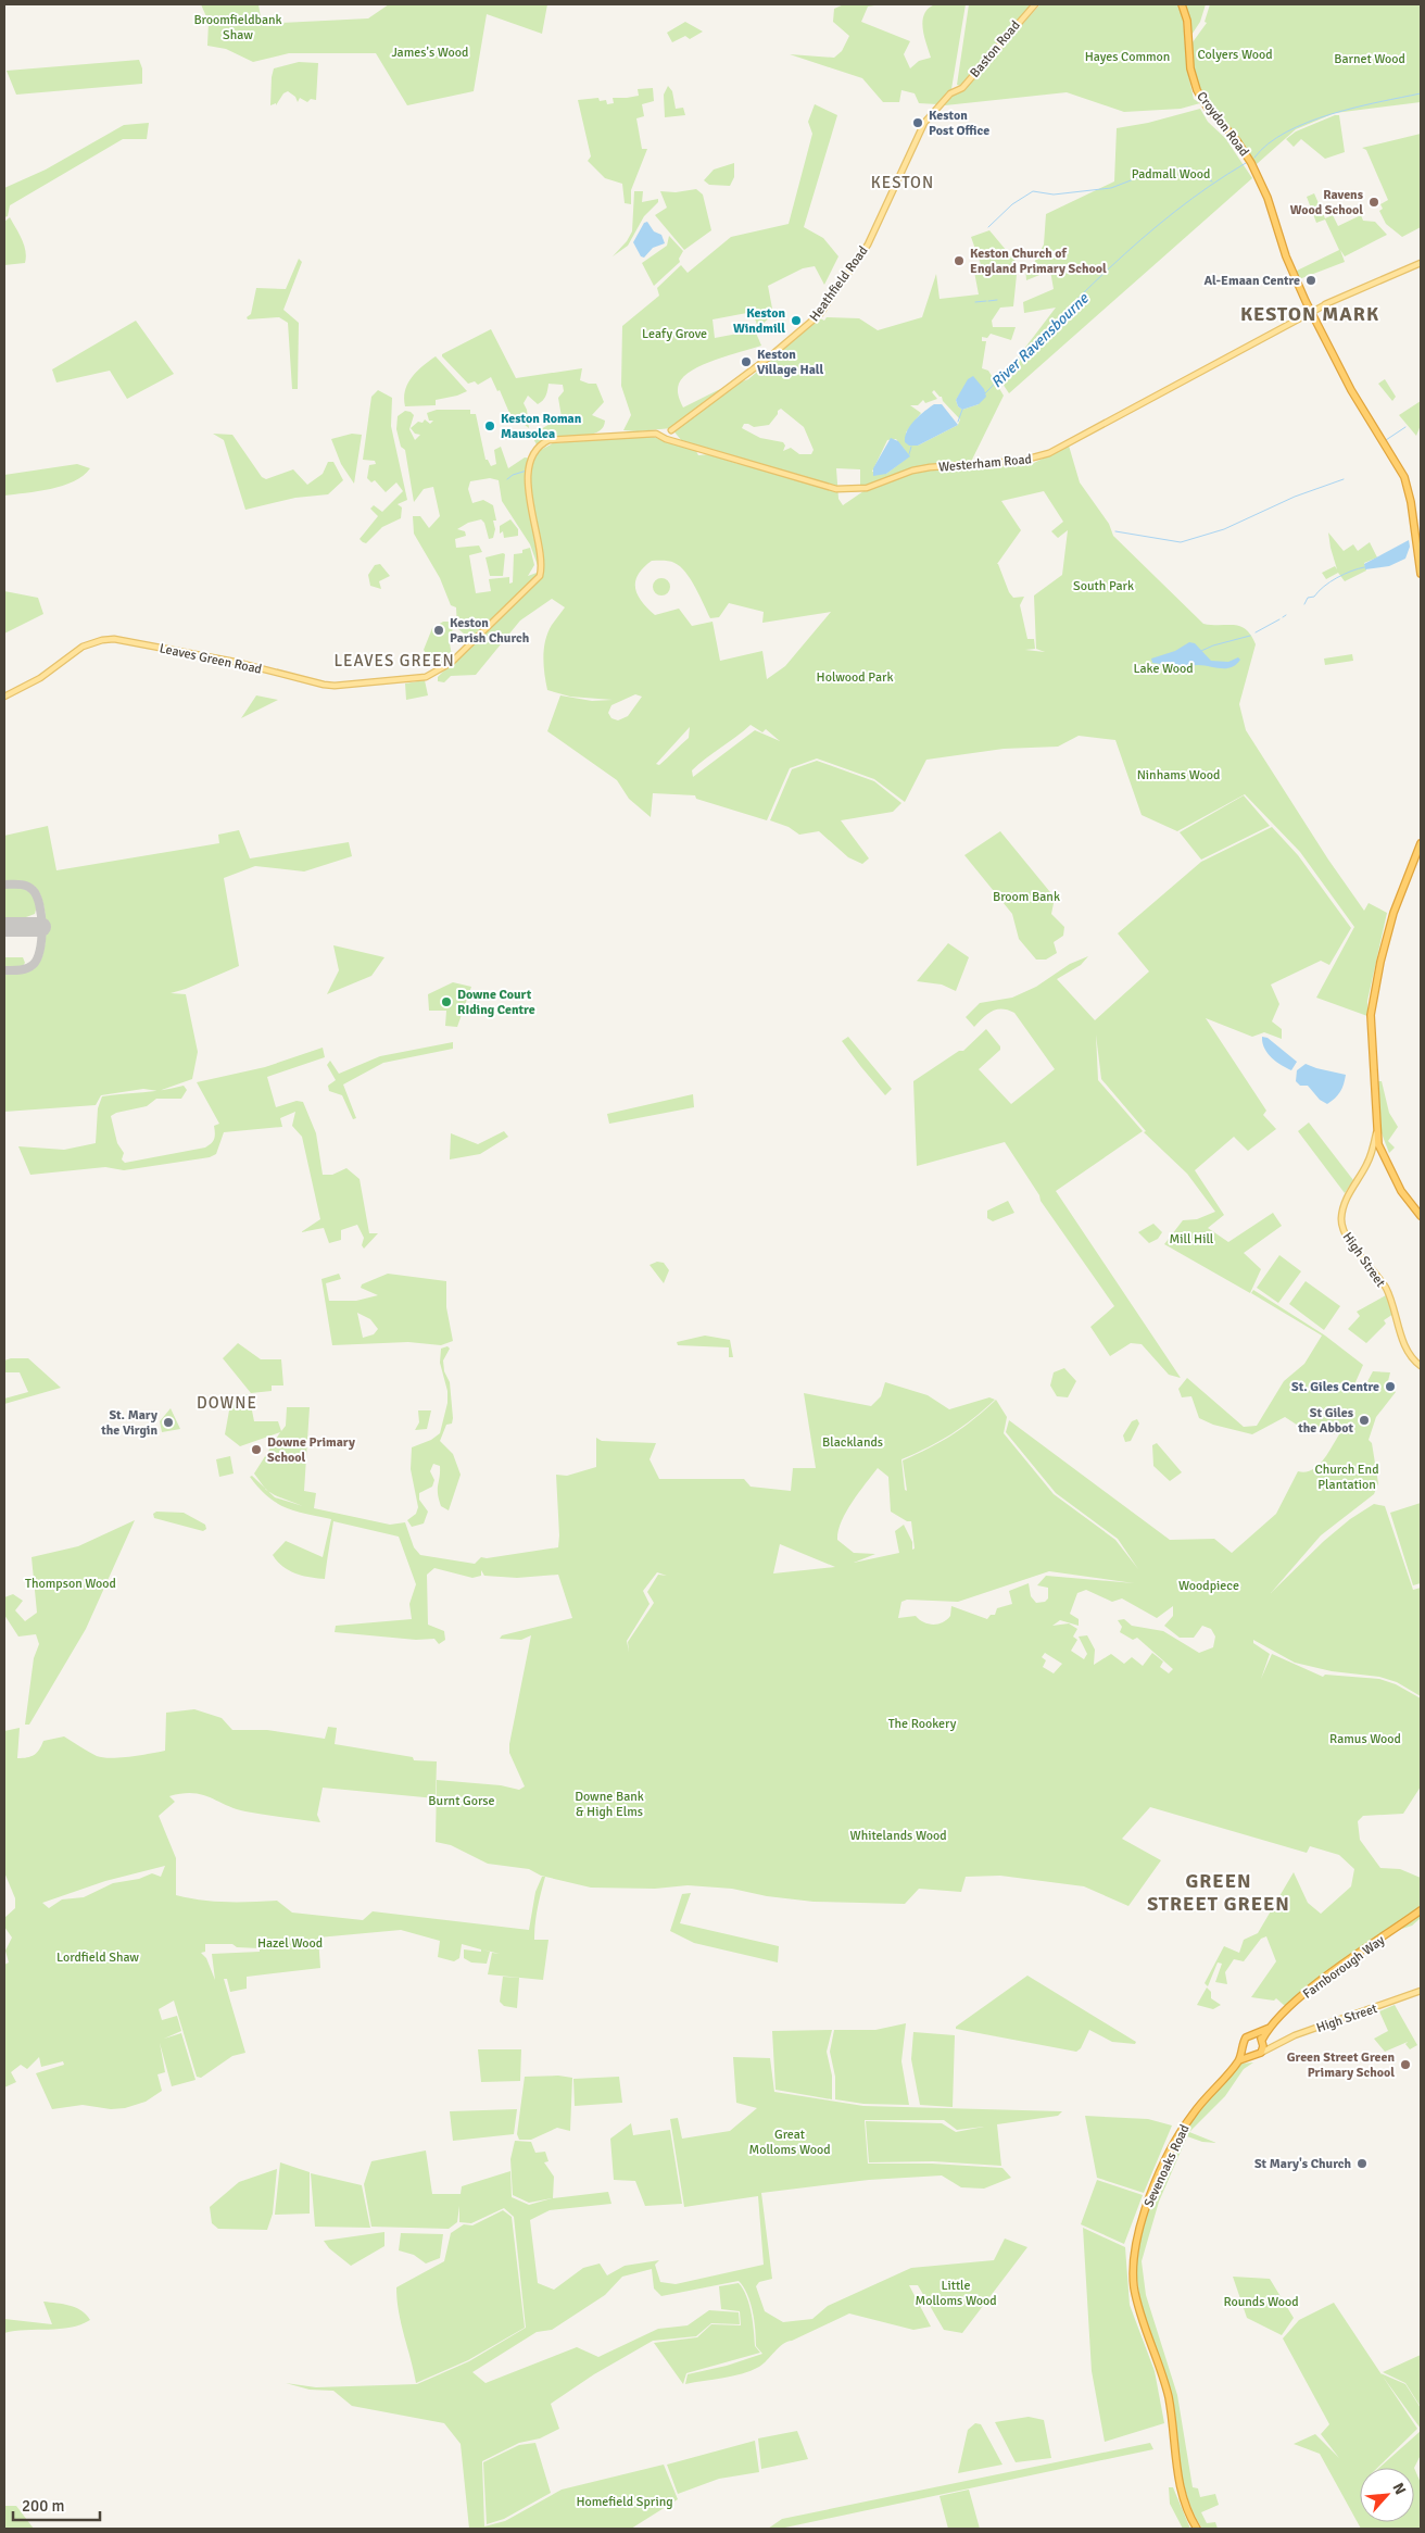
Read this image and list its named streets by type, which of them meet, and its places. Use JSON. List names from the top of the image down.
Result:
{
  "streets": {
    "highway": ["Croydon Road", "Farnborough Way", "Sevenoaks Road"],
    "main road": [
      "Baston Road",
      "Heathfield Road",
      "Westerham Road",
      "Leaves Green Road",
      "High Street"
    ]
  },
  "crossings": [
    ["Baston Road", "Heathfield Road"],
    ["Croydon Road", "Westerham Road"],
    ["Heathfield Road", "Westerham Road"],
    ["Westerham Road", "Leaves Green Road"],
    ["High Street", "Farnborough Way"]
  ],
  "districts": [
    "KESTON",
    "KESTON MARK",
    "LEAVES GREEN",
    "DOWNE",
    "GREEN STREET GREEN"
  ],
  "water": ["River Ravensbourne"],
  "parks": [
    "Broomfieldbank Shaw",
    "James's Wood",
    "Colyers Wood",
    "Hayes Common",
    "Barnet Wood",
    "Padmall Wood",
    "Leafy Grove",
    "South Park",
    "Lake Wood",
    "Holwood Park",
    "Ninhams Wood",
    "Broom Bank",
    "Mill Hill",
    "Blacklands",
    "Church End Plantation",
    "Thompson Wood",
    "Woodpiece",
    "The Rookery",
    "Ramus Wood",
    "Downe Bank & High Elms",
    "Burnt Gorse",
    "Whitelands Wood",
    "Hazel Wood",
    "Lordfield Shaw",
    "Great Molloms Wood",
    "Little Molloms Wood",
    "Rounds Wood",
    "Homefield Spring"
  ],
  "places": [
    "Keston Post Office",
    "Ravens Wood School",
    "Keston Church of England Primary School",
    "Al-Emaan Centre",
    "Keston Windmill",
    "Keston Village Hall",
    "Keston Roman Mausolea",
    "Keston Parish Church",
    "Downe Court RIding Centre",
    "St. Giles Centre",
    "St Giles the Abbot",
    "St. Mary the Virgin",
    "Downe Primary School",
    "Green Street Green Primary School",
    "St Mary's Church"
  ],
  "scale_bar": "200 m",
  "north": "top right"
}
